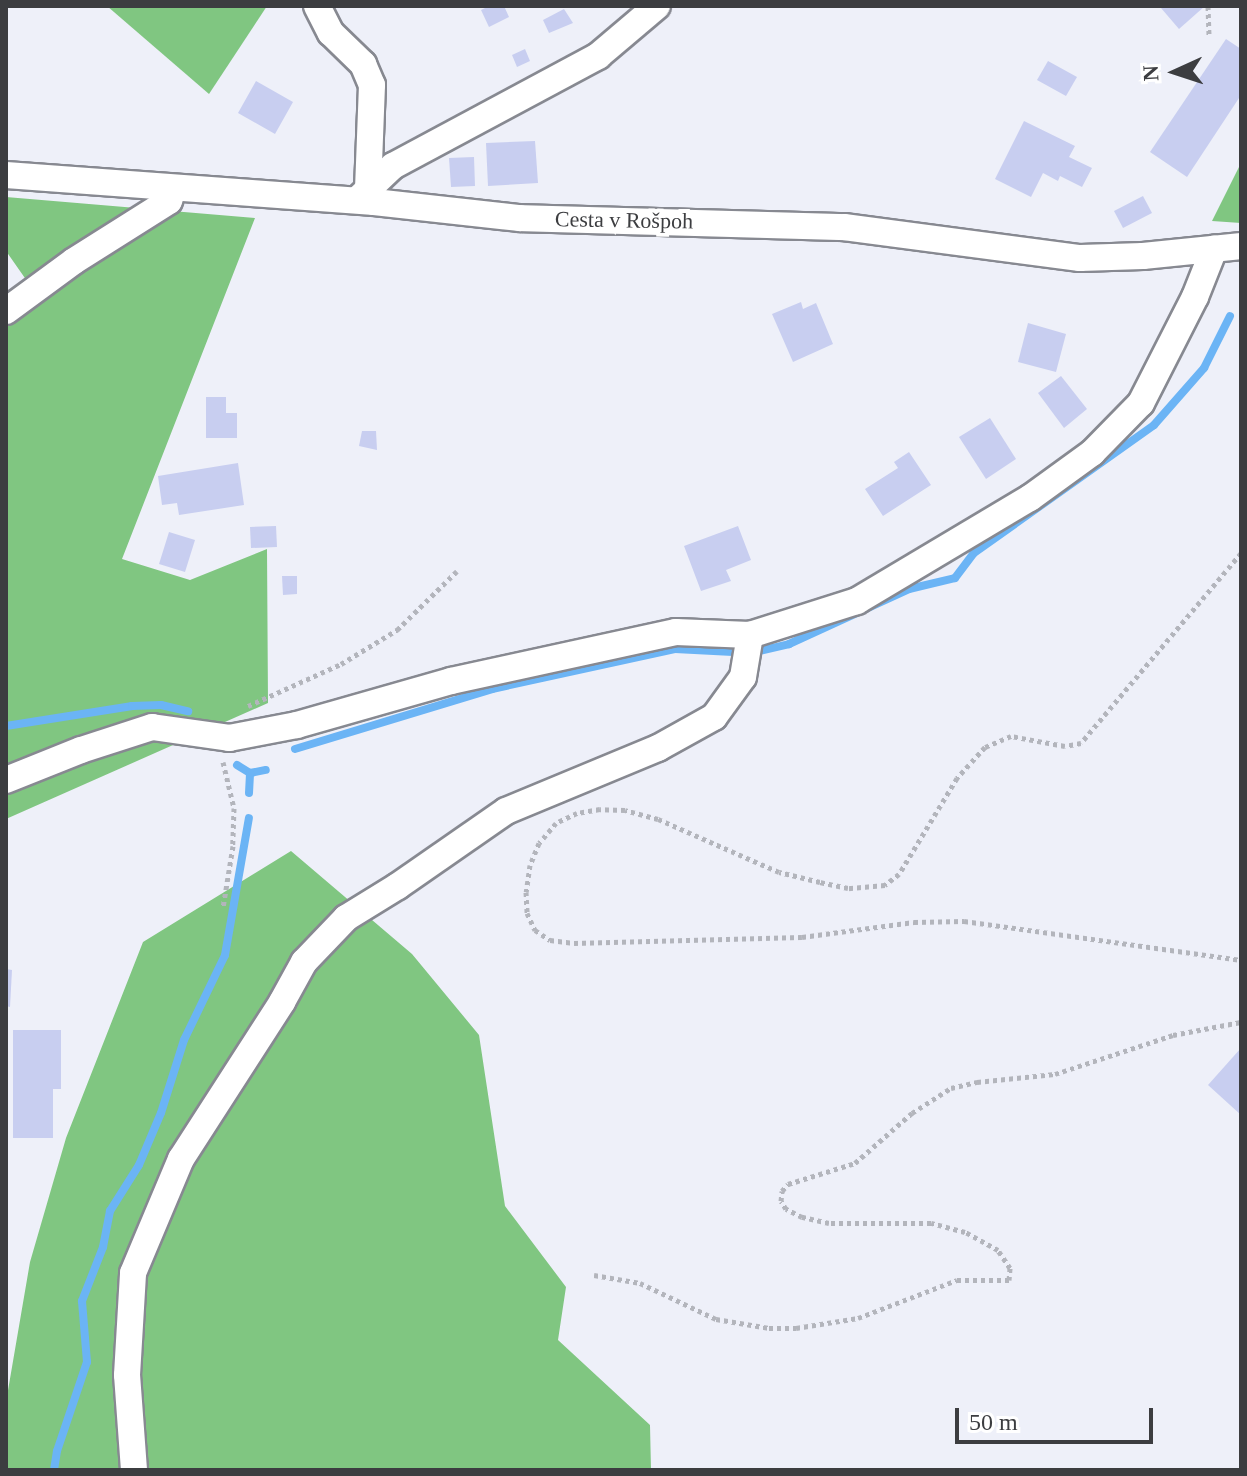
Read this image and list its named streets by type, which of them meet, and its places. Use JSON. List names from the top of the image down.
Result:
{
  "streets": {
    "street": ["Cesta v Rošpoh"]
  },
  "scale_bar": "50 m",
  "north": "left"
}
